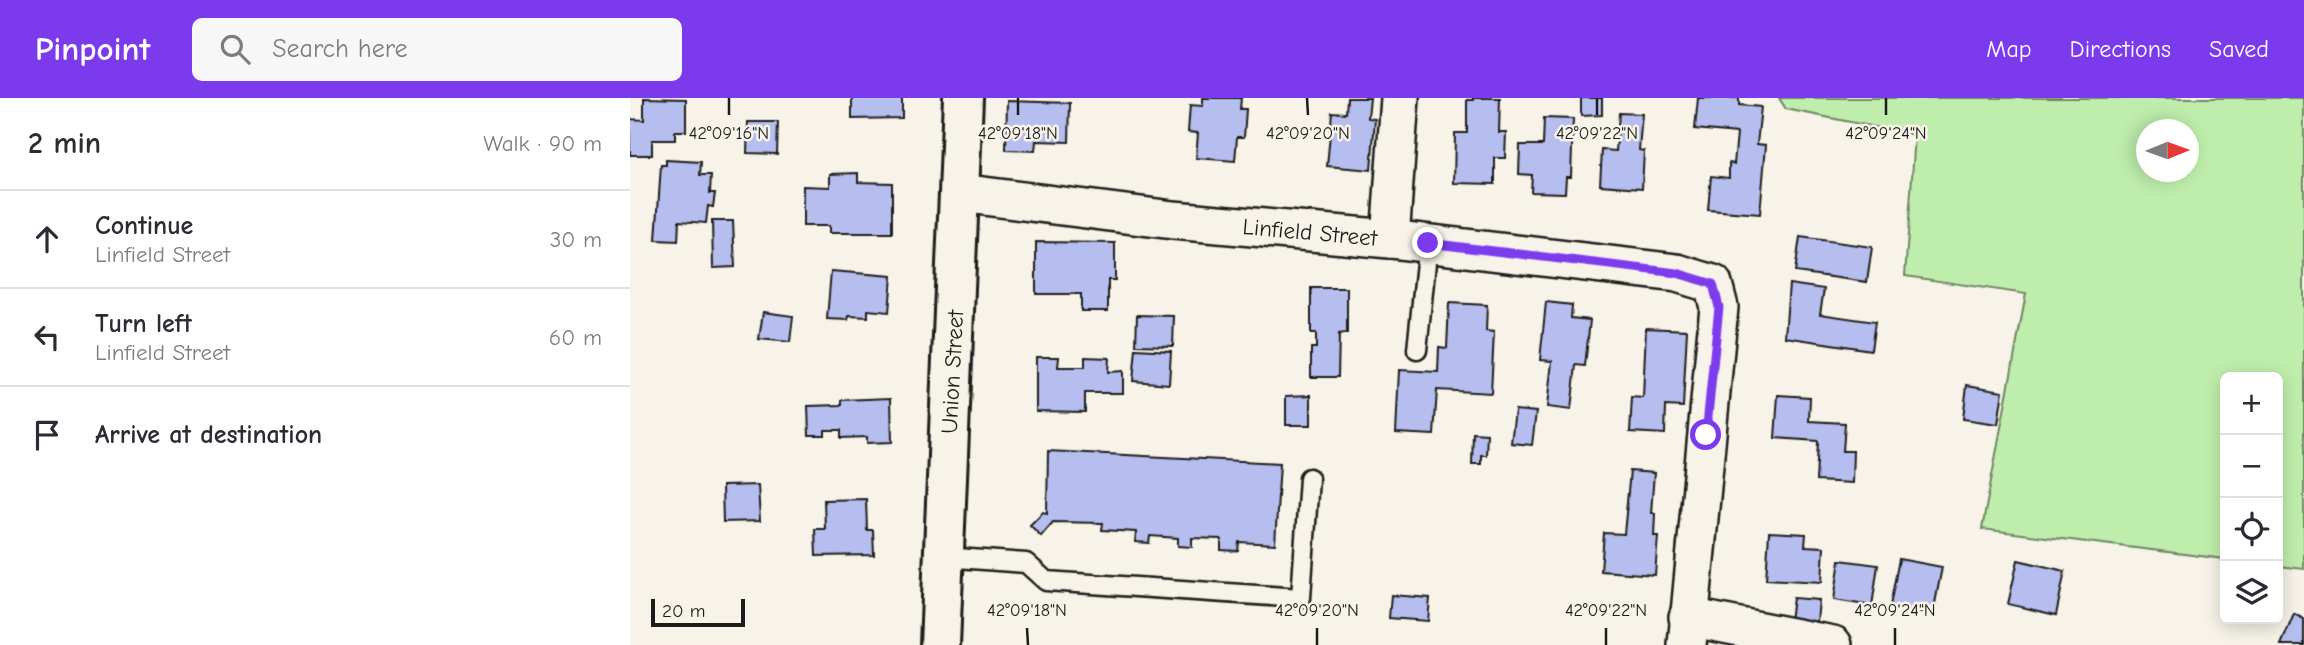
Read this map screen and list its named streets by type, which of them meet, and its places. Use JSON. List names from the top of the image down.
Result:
{
  "streets": {
    "main road": ["Union Street"],
    "street": ["Linfield Street"]
  },
  "crossings": [
    ["Linfield Street", "Union Street"]
  ],
  "scale_bar": "20 m",
  "north": "right",
  "page": {
    "header": "Pinpoint",
    "search": "Search here",
    "nav": ["Map", "Directions", "Saved"],
    "heading": ["2 min", "Walk · 90 m"],
    "list": [
      ["Continue", "Linfield Street", "30 m"],
      ["Turn left", "Linfield Street", "60 m"],
      "Arrive at destination"
    ],
    "map_buttons": ["+", "−"],
    "scale": "20 m"
  },
  "coordinates": [
    "42°09'16\"N",
    "42°09'18\"N",
    "42°09'20\"N",
    "42°09'22\"N",
    "42°09'24\"N"
  ]
}
